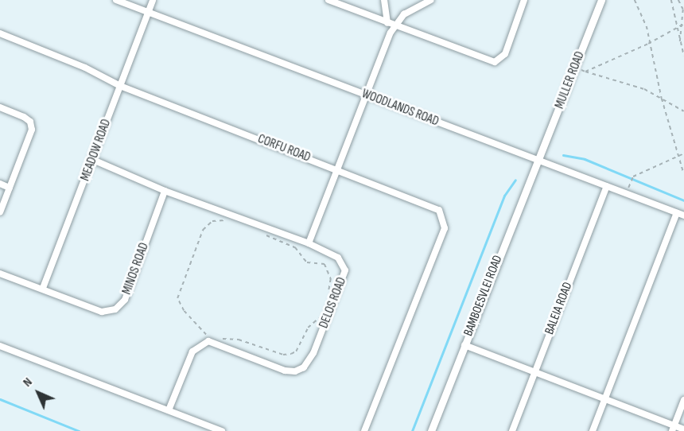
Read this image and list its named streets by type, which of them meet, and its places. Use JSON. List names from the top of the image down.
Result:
{
  "streets": {
    "street": [
      "MULLER ROAD",
      "WOODLANDS ROAD",
      "CORFU ROAD",
      "MEADOW ROAD",
      "MINOS ROAD",
      "BAMBOESVLEI ROAD",
      "DELOS ROAD",
      "BALEIA ROAD"
    ]
  },
  "crossings": [
    ["MULLER ROAD", "WOODLANDS ROAD"],
    ["MULLER ROAD", "BAMBOESVLEI ROAD"],
    ["WOODLANDS ROAD", "MEADOW ROAD"],
    ["WOODLANDS ROAD", "BAMBOESVLEI ROAD"],
    ["WOODLANDS ROAD", "BALEIA ROAD"],
    ["CORFU ROAD", "MEADOW ROAD"],
    ["MEADOW ROAD", "MINOS ROAD"],
    ["MEADOW ROAD", "DELOS ROAD"],
    ["MINOS ROAD", "DELOS ROAD"]
  ],
  "north": "top left"
}
